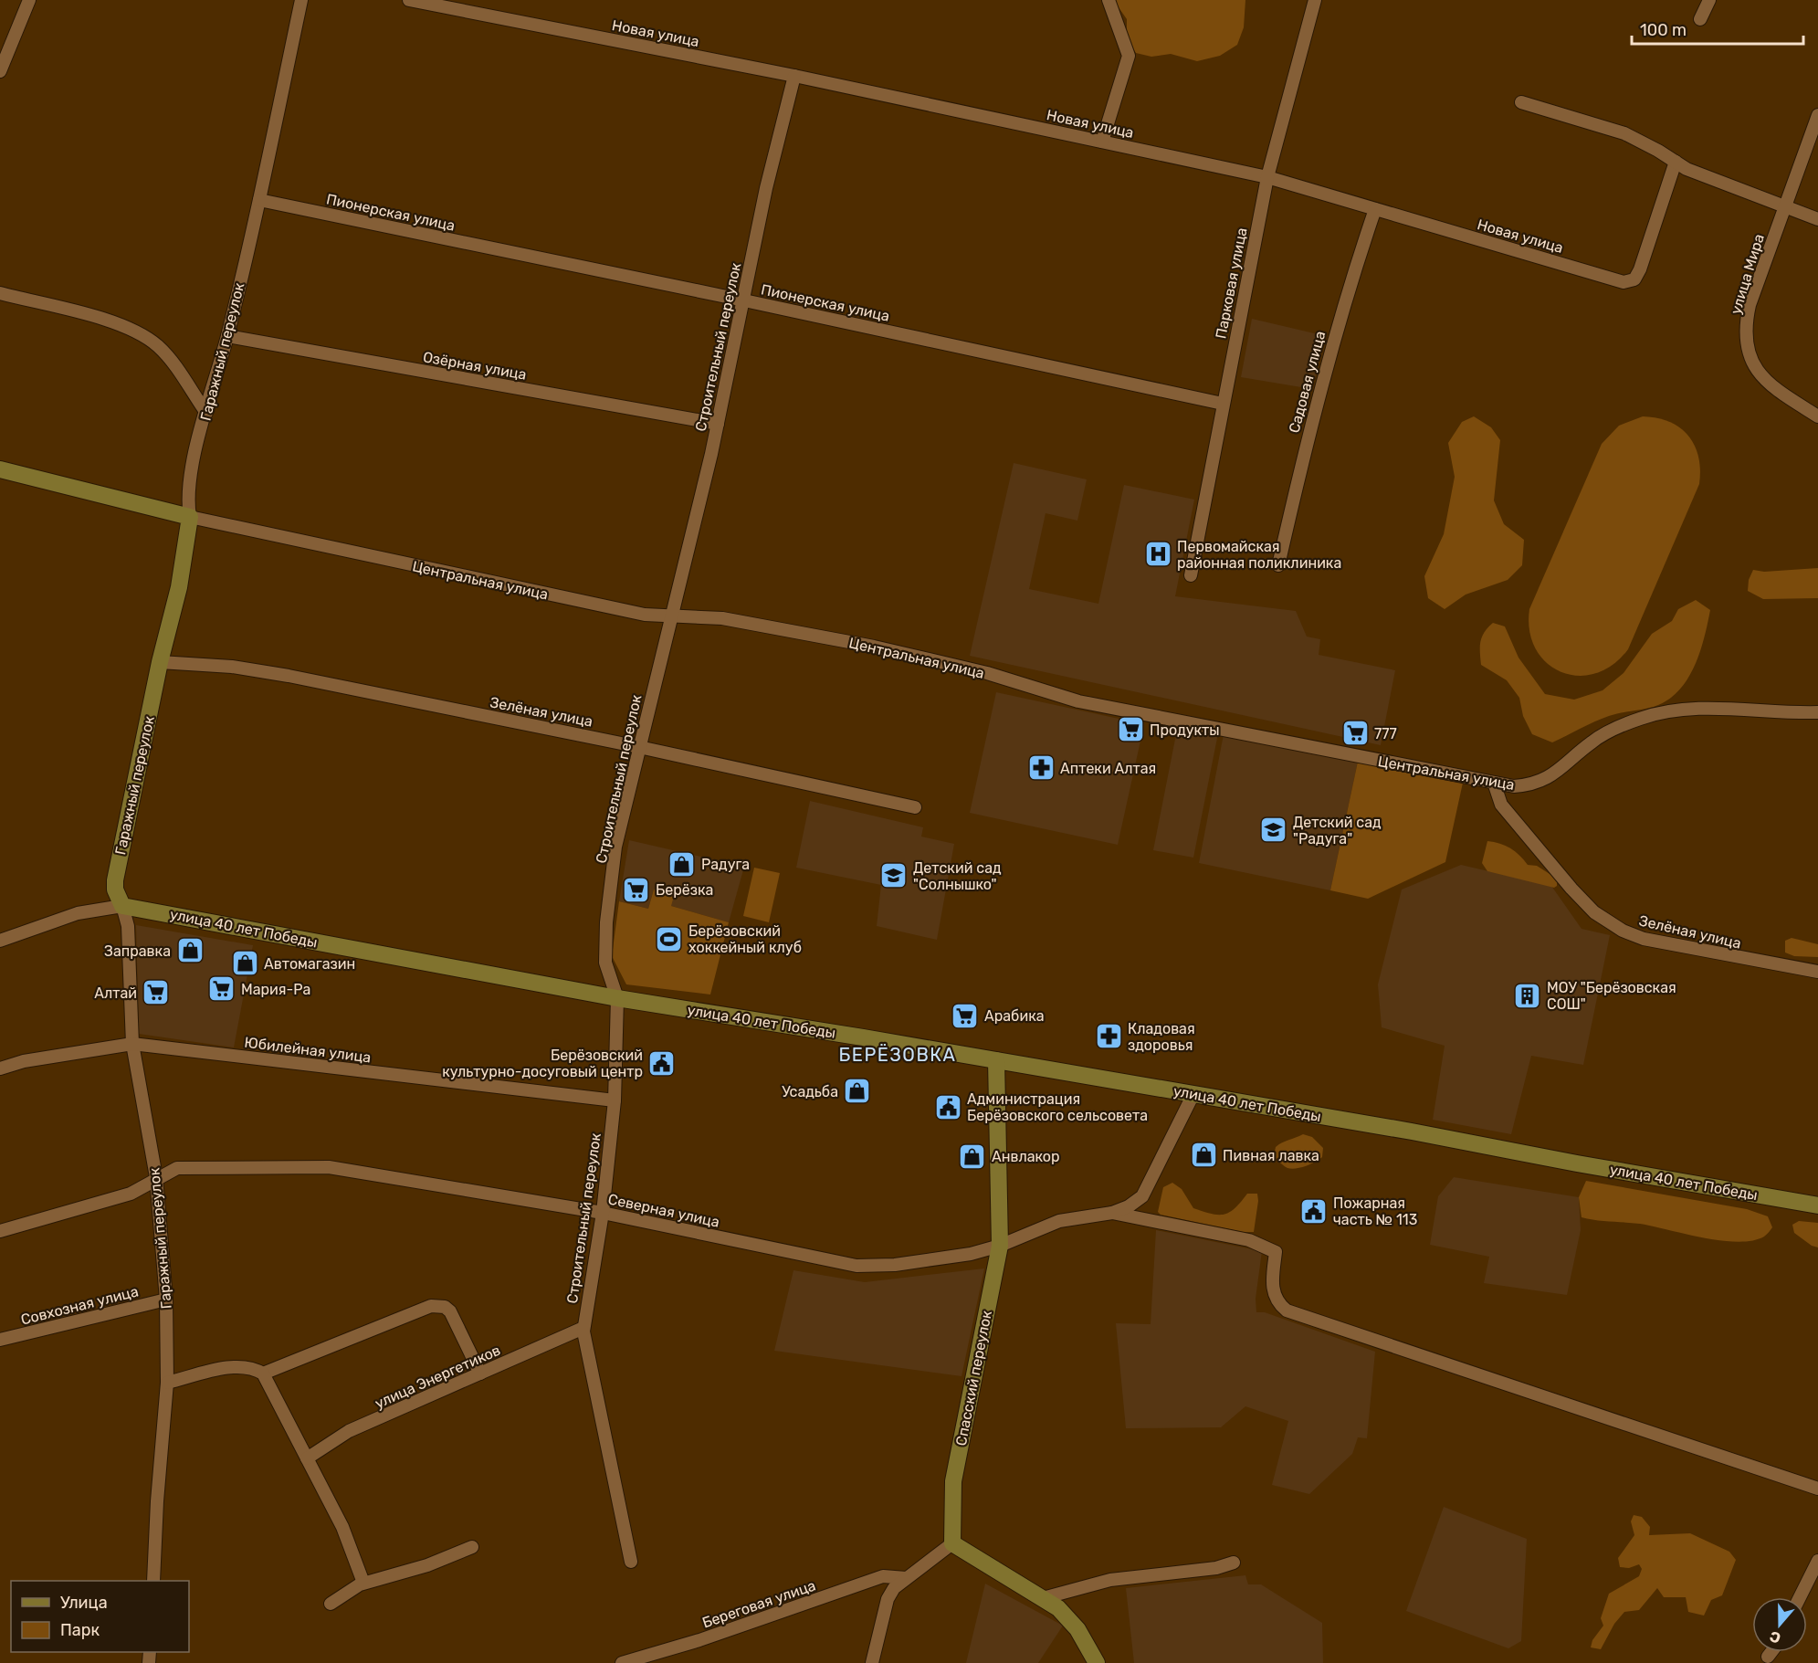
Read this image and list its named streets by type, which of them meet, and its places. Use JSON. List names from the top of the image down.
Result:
{
  "streets": {
    "street": [
      "Новая улица",
      "Пионерская улица",
      "улица Мира",
      "Парковая улица",
      "Строительный переулок",
      "Гаражный переулок",
      "Озёрная улица",
      "Садовая улица",
      "Центральная улица",
      "Зелёная улица",
      "улица 40 лет Победы",
      "Юбилейная улица",
      "Северная улица",
      "Совхозная улица",
      "улица Энергетиков",
      "Спасский переулок",
      "Береговая улица"
    ]
  },
  "crossings": [
    ["Новая улица", "Парковая улица"],
    ["Новая улица", "Строительный переулок"],
    ["Новая улица", "Садовая улица"],
    ["Пионерская улица", "Парковая улица"],
    ["Пионерская улица", "Строительный переулок"],
    ["Пионерская улица", "Гаражный переулок"],
    ["Строительный переулок", "Озёрная улица"],
    ["Строительный переулок", "Центральная улица"],
    ["Строительный переулок", "Зелёная улица"],
    ["Строительный переулок", "улица 40 лет Победы"],
    ["Строительный переулок", "Юбилейная улица"],
    ["Строительный переулок", "Северная улица"],
    ["Строительный переулок", "улица Энергетиков"],
    ["Гаражный переулок", "Озёрная улица"],
    ["Гаражный переулок", "Центральная улица"],
    ["Гаражный переулок", "Зелёная улица"],
    ["Гаражный переулок", "улица 40 лет Победы"],
    ["Гаражный переулок", "Юбилейная улица"],
    ["Гаражный переулок", "Северная улица"],
    ["Гаражный переулок", "Совхозная улица"],
    ["Центральная улица", "Зелёная улица"],
    ["улица 40 лет Победы", "Северная улица"],
    ["улица 40 лет Победы", "Спасский переулок"],
    ["Северная улица", "Спасский переулок"]
  ],
  "districts": ["БЕРЁЗОВКА"],
  "places": {
    "hospital": ["Первомайская районная поликлиника"],
    "supermarket": [
      "Продукты",
      "777",
      "Берёзка",
      "Мария-Ра",
      "Алтай",
      "Арабика"
    ],
    "pharmacy": ["Аптеки Алтая", "Кладовая здоровья"],
    "school or university": ["Детский сад \"Радуга\"", "Детский сад \"Солнышко\""],
    "shop": [
      "Радуга",
      "Заправка",
      "Автомагазин",
      "Усадьба",
      "Пивная лавка",
      "Анвлакор"
    ],
    "sports": ["Берёзовский хоккейный клуб"],
    "building": ["МОУ \"Берёзовская СОШ\""],
    "public building": ["Берёзовский культурно-досуговый центр", "Администрация Берёзовского сельсовета", "Пожарная часть № 113"]
  },
  "legend": ["Улица", "Парк"],
  "scale_bar": "100 m",
  "north": "bottom"
}
